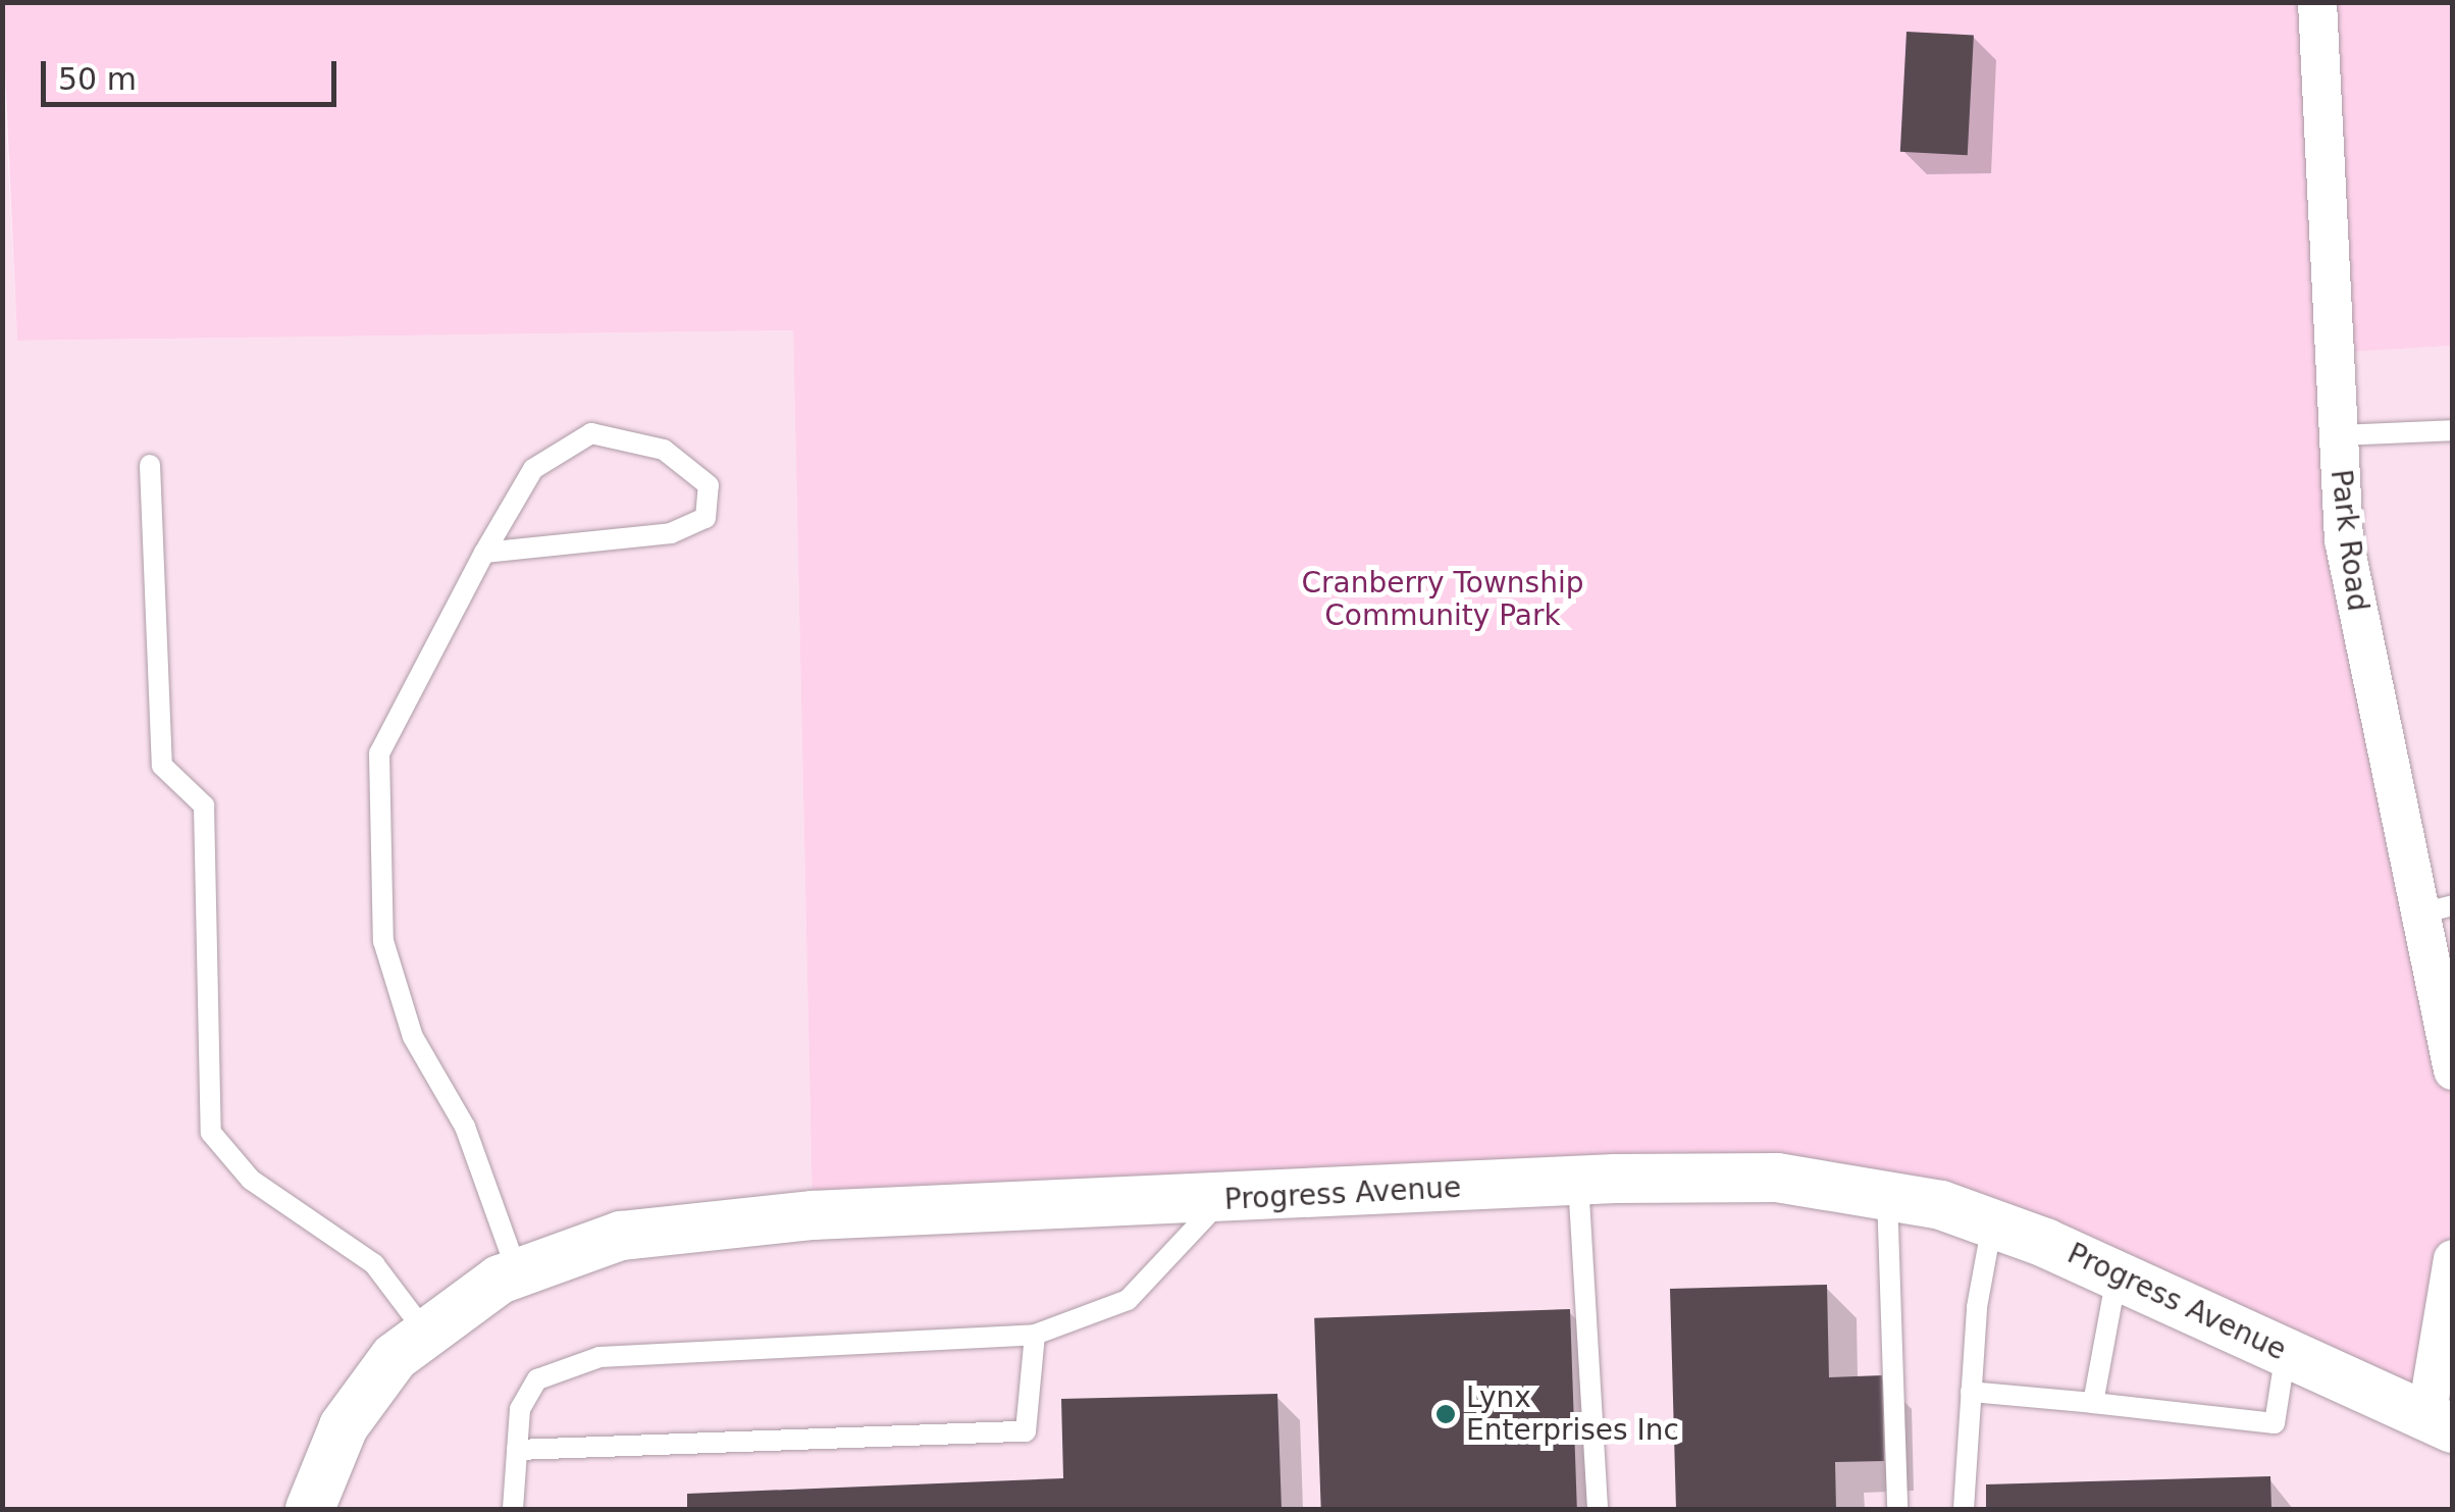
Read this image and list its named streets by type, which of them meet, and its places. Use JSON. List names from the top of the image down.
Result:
{
  "streets": {
    "street": ["Park Road", "Progress Avenue"]
  },
  "parks": ["Cranberry Township Community Park"],
  "places": ["Lynx Enterprises Inc"],
  "scale_bar": "50 m"
}
